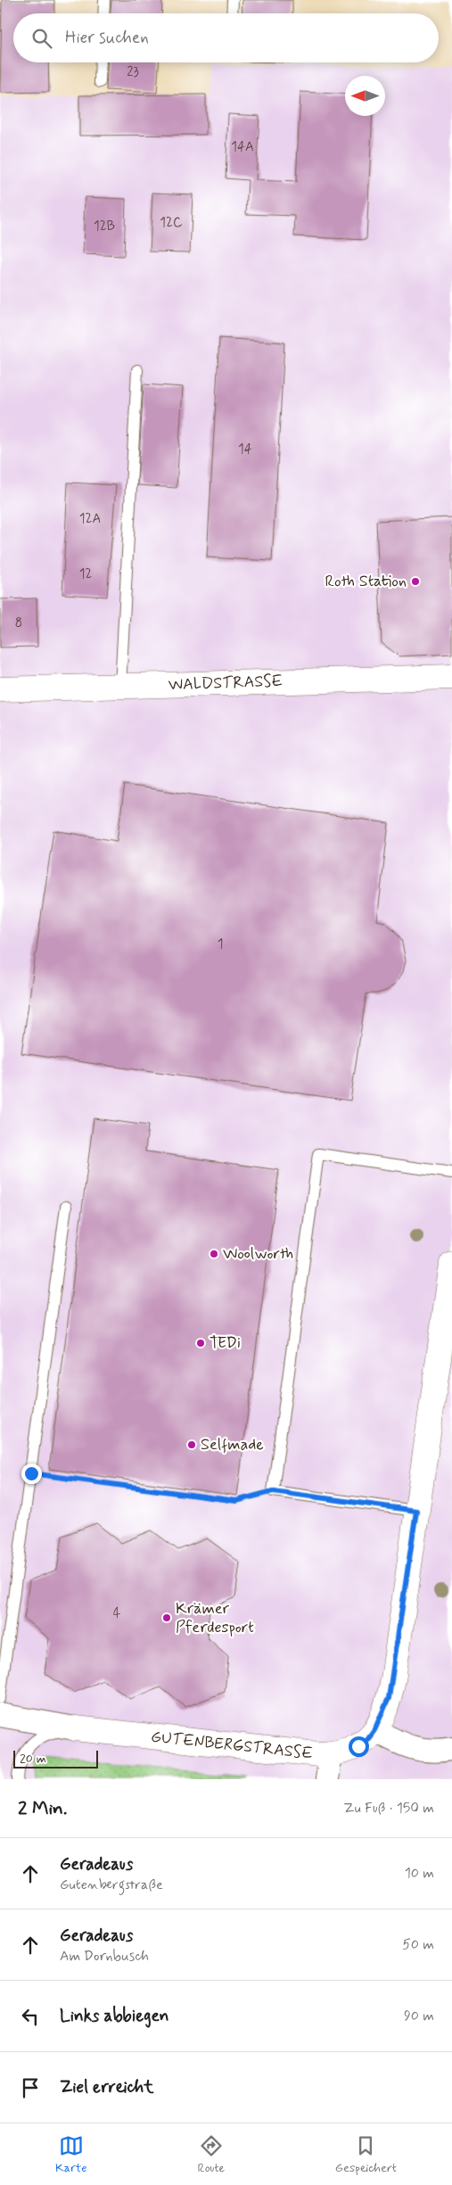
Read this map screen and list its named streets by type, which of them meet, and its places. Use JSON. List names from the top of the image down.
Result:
{
  "streets": {
    "street": ["WALDSTRASSE", "GUTENBERGSTRASSE"]
  },
  "places": [
    "Roth Station",
    "Woolworth",
    "TEDi",
    "Selfmade",
    "Krämer Pferdesport"
  ],
  "house_numbers": [
    "23",
    "14A",
    "12C",
    "12B",
    "14",
    "12A",
    "12",
    "8",
    "1",
    "4"
  ],
  "scale_bar": "20 m",
  "north": "left",
  "page": {
    "search": "Hier suchen",
    "scale": "20 m",
    "heading": ["2 Min.", "Zu Fuß · 150 m"],
    "list": [
      ["Geradeaus", "Gutenbergstraße", "10 m"],
      ["Geradeaus", "Am Dornbusch", "50 m"],
      ["Links abbiegen", "90 m"],
      "Ziel erreicht"
    ],
    "nav": ["Karte", "Route", "Gespeichert"]
  }
}
